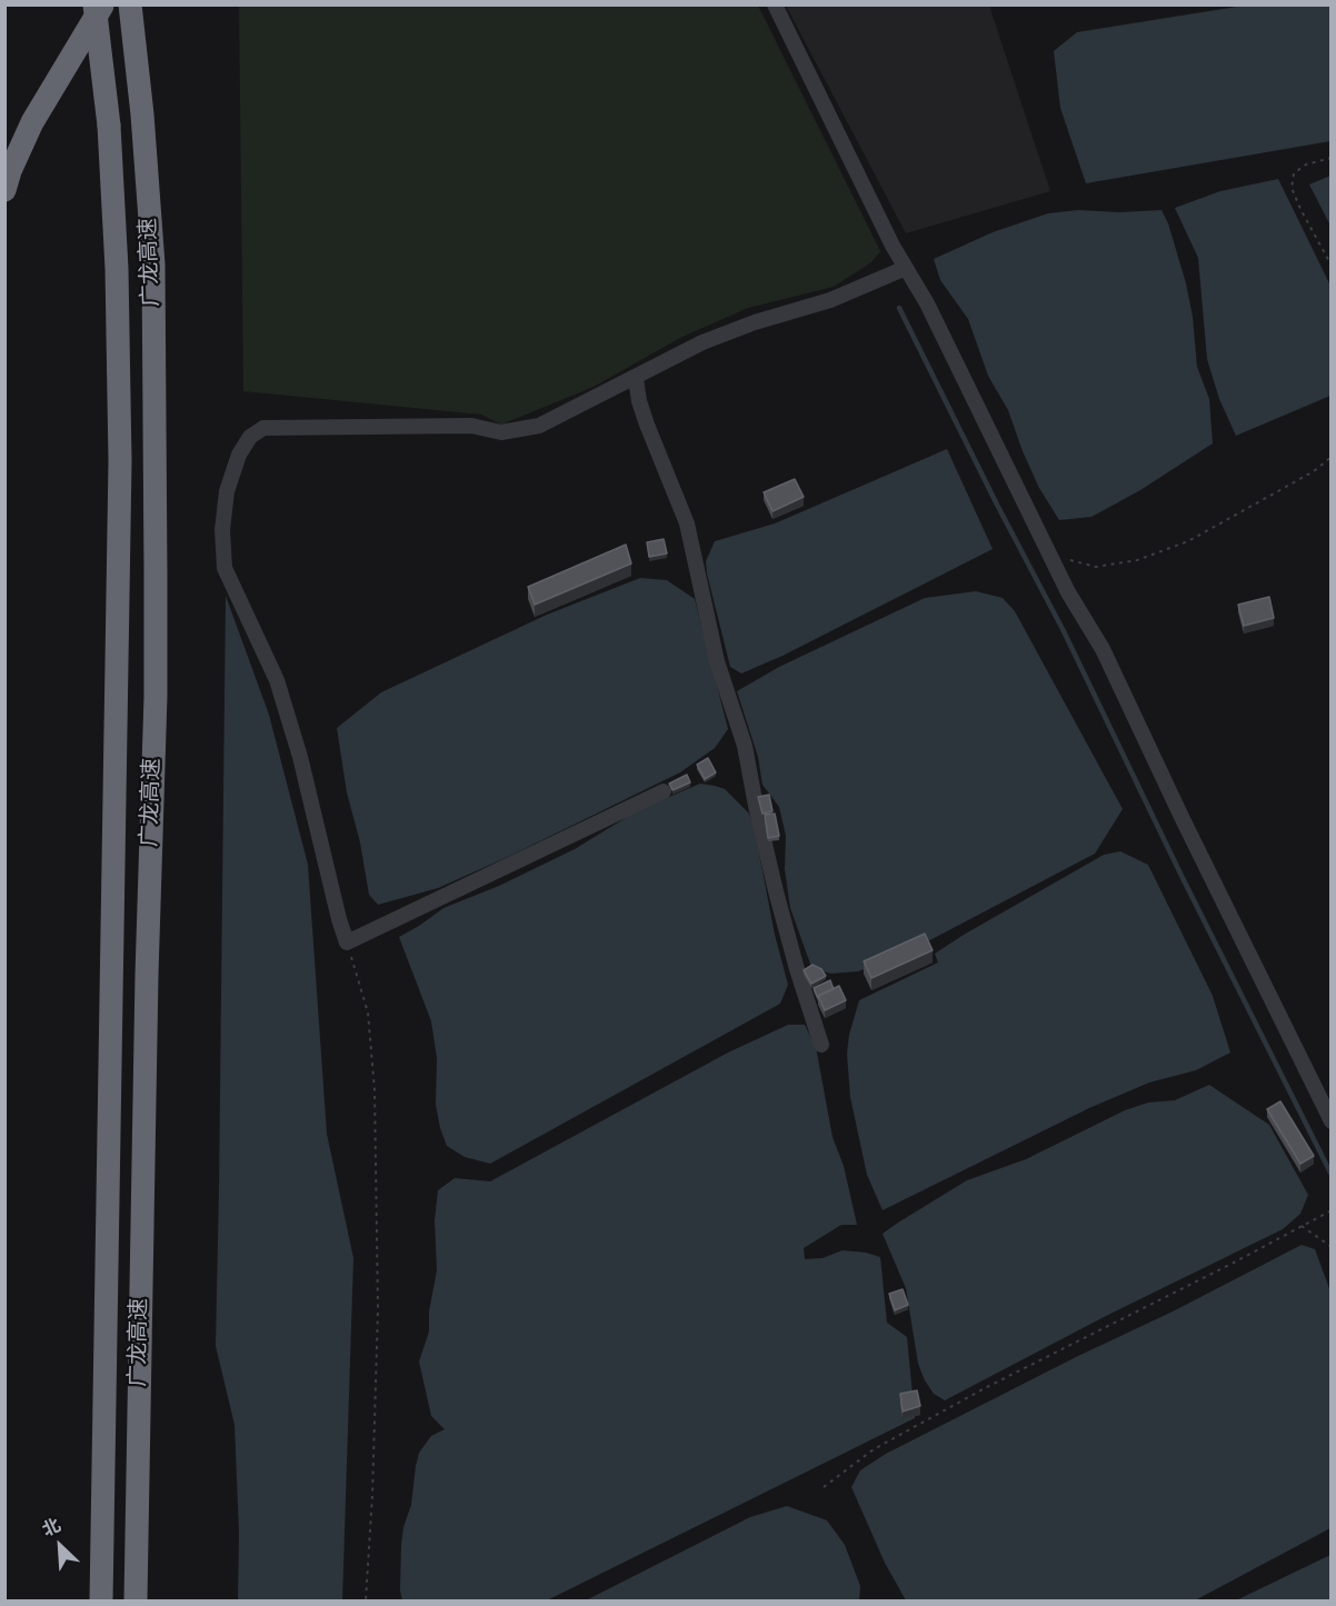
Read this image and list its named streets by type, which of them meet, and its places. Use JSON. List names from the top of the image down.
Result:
{
  "streets": {
    "highway": ["广龙高速"]
  },
  "north": "top left"
}
